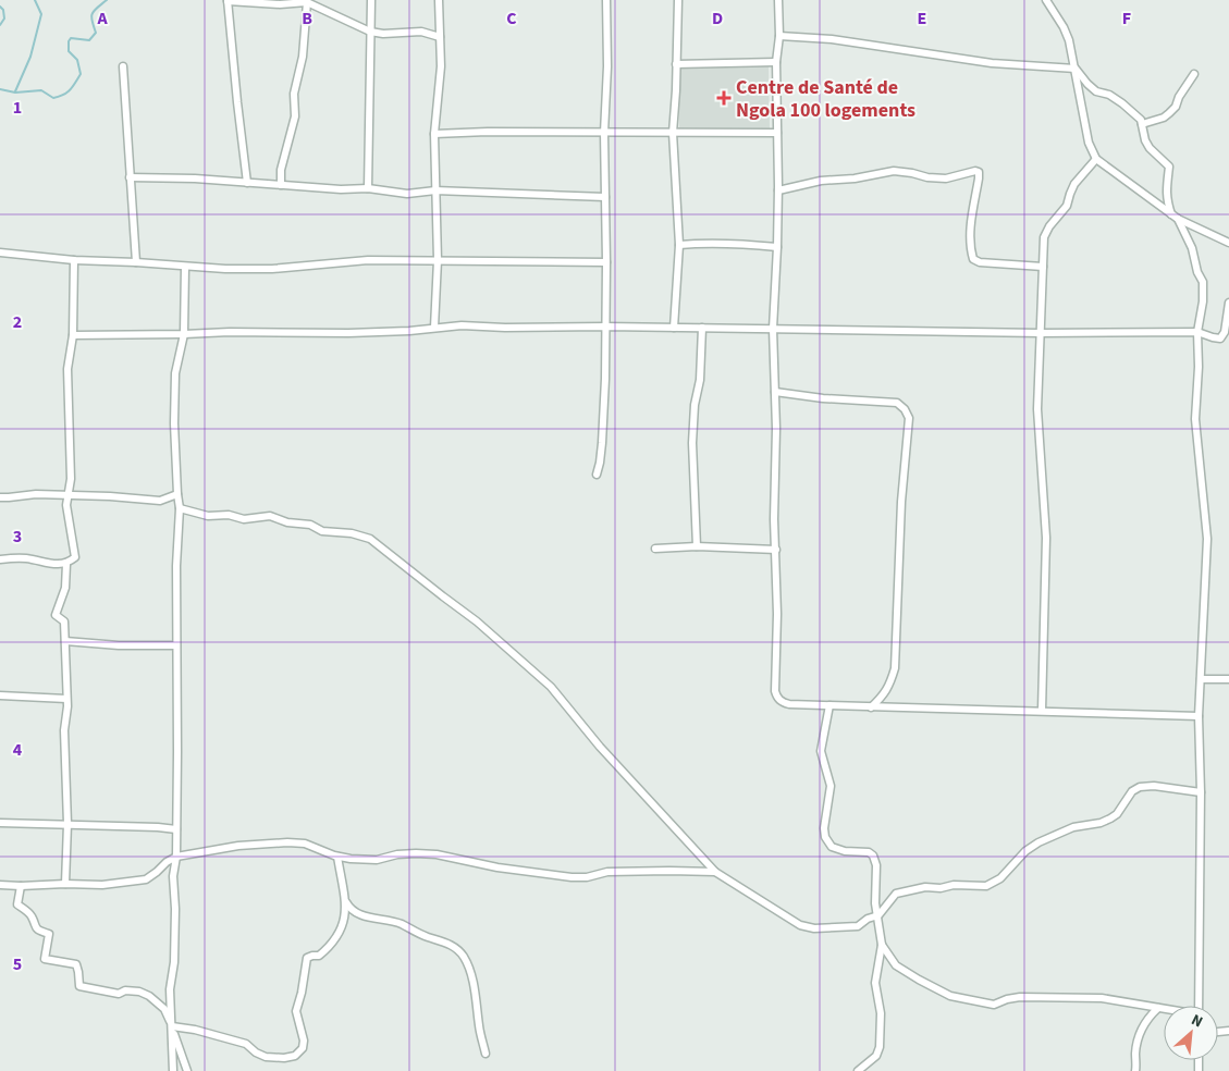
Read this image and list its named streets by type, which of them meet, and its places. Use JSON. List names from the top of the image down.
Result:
{
  "places": {
    "health": ["Centre de Santé de Ngola 100 logements"]
  },
  "north": "top right",
  "grid": {
    "columns": [
      "A",
      "B",
      "C",
      "D",
      "E",
      "F"
    ],
    "rows": [
      "1",
      "2",
      "3",
      "4",
      "5"
    ]
  }
}
